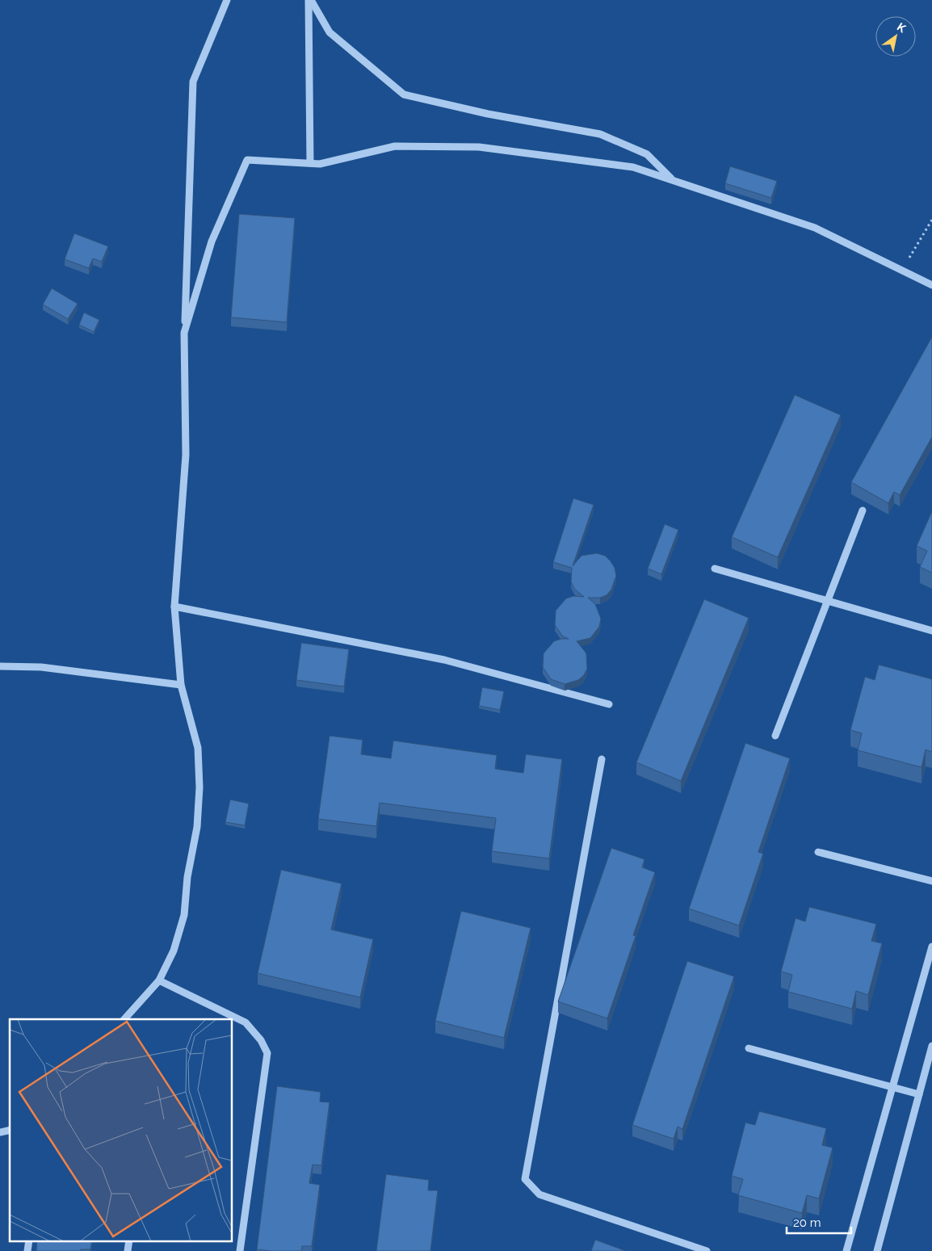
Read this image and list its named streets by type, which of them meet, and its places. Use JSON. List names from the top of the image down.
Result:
{
  "scale_bar": "20 m",
  "north": "top right"
}
